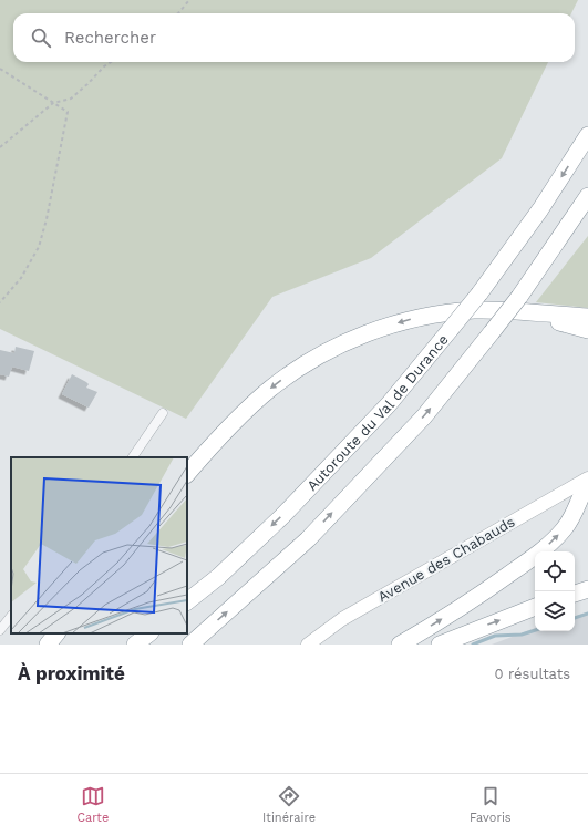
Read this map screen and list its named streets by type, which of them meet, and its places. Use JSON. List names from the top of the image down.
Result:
{
  "streets": {
    "highway": ["Autoroute du Val de Durance"],
    "main road": ["Avenue des Chabauds"]
  },
  "page": {
    "search": "Rechercher",
    "heading": ["À proximité", "0 résultats"],
    "nav": ["Carte", "Itinéraire", "Favoris"]
  }
}
